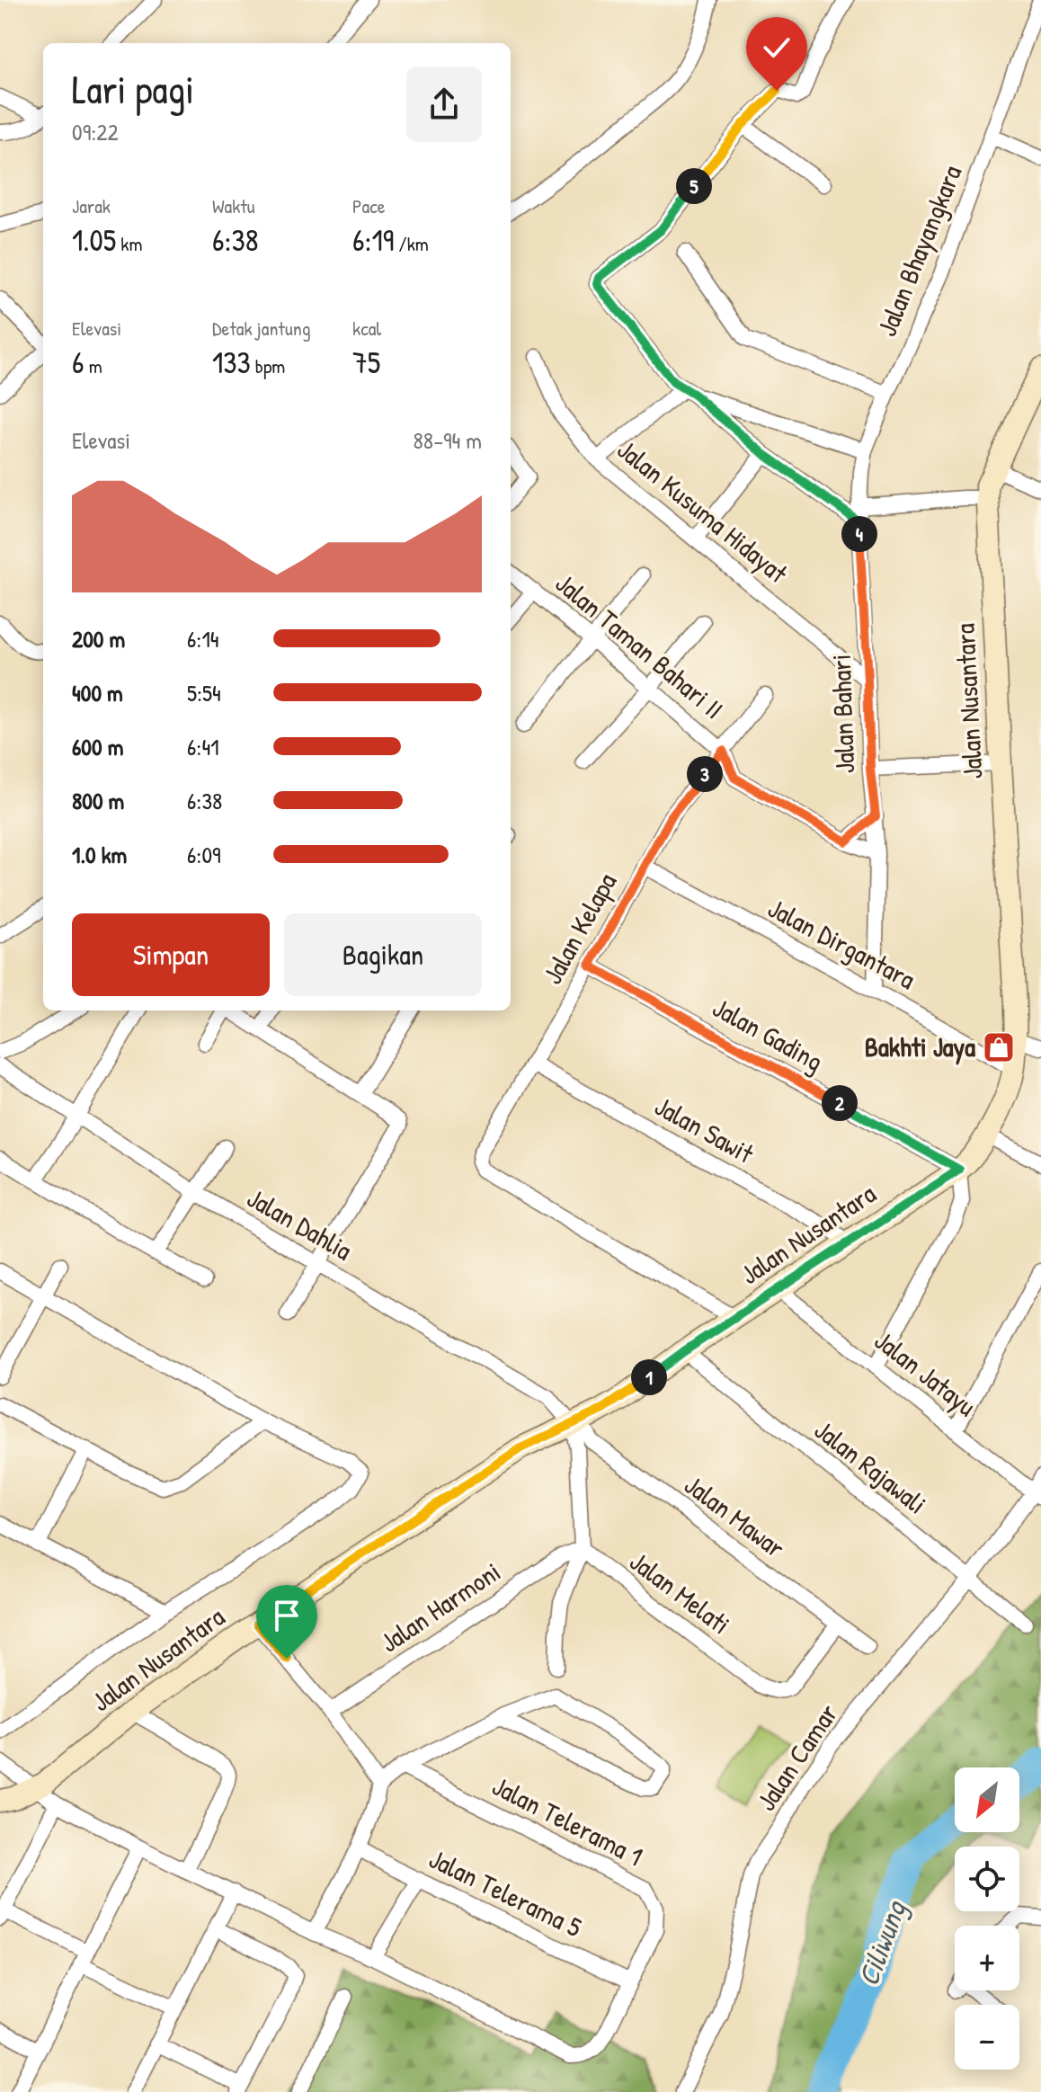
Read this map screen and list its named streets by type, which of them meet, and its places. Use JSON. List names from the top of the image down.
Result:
{
  "streets": {
    "main road": ["Jalan Nusantara"],
    "street": [
      "Jalan Bhayangkara",
      "Jalan Kusuma Hidayat",
      "Jalan Taman Bahari II",
      "Jalan Bahari",
      "Jalan Kelapa",
      "Jalan Dirgantara",
      "Jalan Gading",
      "Jalan Sawit",
      "Jalan Dahlia",
      "Jalan Jatayu",
      "Jalan Rajawali",
      "Jalan Mawar",
      "Jalan Melati",
      "Jalan Harmoni",
      "Jalan Camar",
      "Jalan Telerama 1",
      "Jalan Telerama 5"
    ]
  },
  "crossings": [
    ["Jalan Bhayangkara", "Jalan Bahari"],
    ["Jalan Kusuma Hidayat", "Jalan Bahari"],
    ["Jalan Taman Bahari II", "Jalan Bahari"],
    ["Jalan Taman Bahari II", "Jalan Kelapa"],
    ["Jalan Nusantara", "Jalan Kelapa"],
    ["Jalan Nusantara", "Jalan Dirgantara"],
    ["Jalan Nusantara", "Jalan Gading"],
    ["Jalan Nusantara", "Jalan Sawit"],
    ["Jalan Nusantara", "Jalan Dahlia"],
    ["Jalan Nusantara", "Jalan Jatayu"],
    ["Jalan Nusantara", "Jalan Rajawali"],
    ["Jalan Nusantara", "Jalan Mawar"],
    ["Jalan Bahari", "Jalan Dirgantara"],
    ["Jalan Kelapa", "Jalan Dirgantara"],
    ["Jalan Kelapa", "Jalan Gading"],
    ["Jalan Kelapa", "Jalan Sawit"],
    ["Jalan Dahlia", "Jalan Mawar"],
    ["Jalan Jatayu", "Jalan Camar"],
    ["Jalan Rajawali", "Jalan Camar"],
    ["Jalan Mawar", "Jalan Melati"],
    ["Jalan Melati", "Jalan Harmoni"],
    ["Jalan Telerama 1", "Jalan Telerama 5"]
  ],
  "water": ["Ciliwung"],
  "places": {
    "shop": ["Bakhti Jaya"]
  },
  "north": "bottom left",
  "page": {
    "heading": ["Lari pagi", "09:22"],
    "stats": [
      ["Jarak", "1.05 km"],
      ["Waktu", "6:38"],
      ["Pace", "6:19 /km"],
      ["Elevasi", "6 m"],
      ["Detak jantung", "133 bpm"],
      ["kcal", "75"]
    ],
    "pins": [
      "5",
      "4",
      "3",
      "2",
      "1"
    ],
    "chart": ["Elevasi", "88–94 m"],
    "list": [
      {
        "name": "200 m",
        "note": "6:14"
      },
      {
        "name": "400 m",
        "note": "5:54"
      },
      {
        "name": "600 m",
        "note": "6:41"
      },
      {
        "name": "800 m",
        "note": "6:38"
      },
      {
        "name": "1.0 km",
        "note": "6:09"
      }
    ],
    "buttons": ["Simpan", "Bagikan"],
    "map_buttons": ["+", "−"]
  }
}
